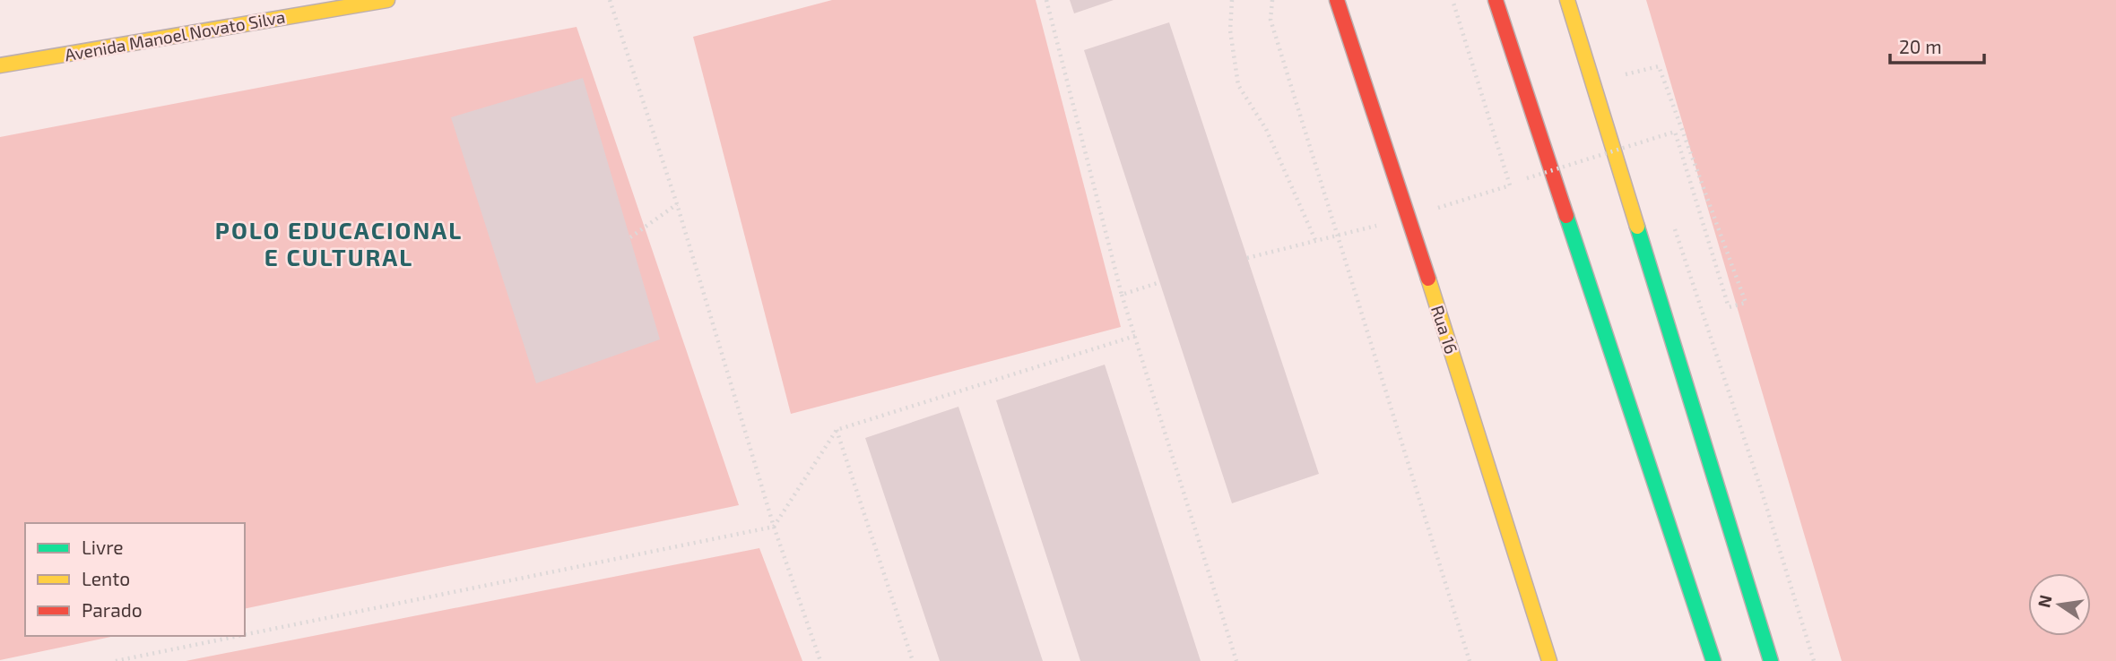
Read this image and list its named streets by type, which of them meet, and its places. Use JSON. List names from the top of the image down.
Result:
{
  "streets": {
    "main road": ["Avenida Manoel Novato Silva", "Rua 16"]
  },
  "districts": ["POLO EDUCACIONAL E CULTURAL"],
  "legend": ["Livre", "Lento", "Parado"],
  "scale_bar": "20 m",
  "north": "left"
}
